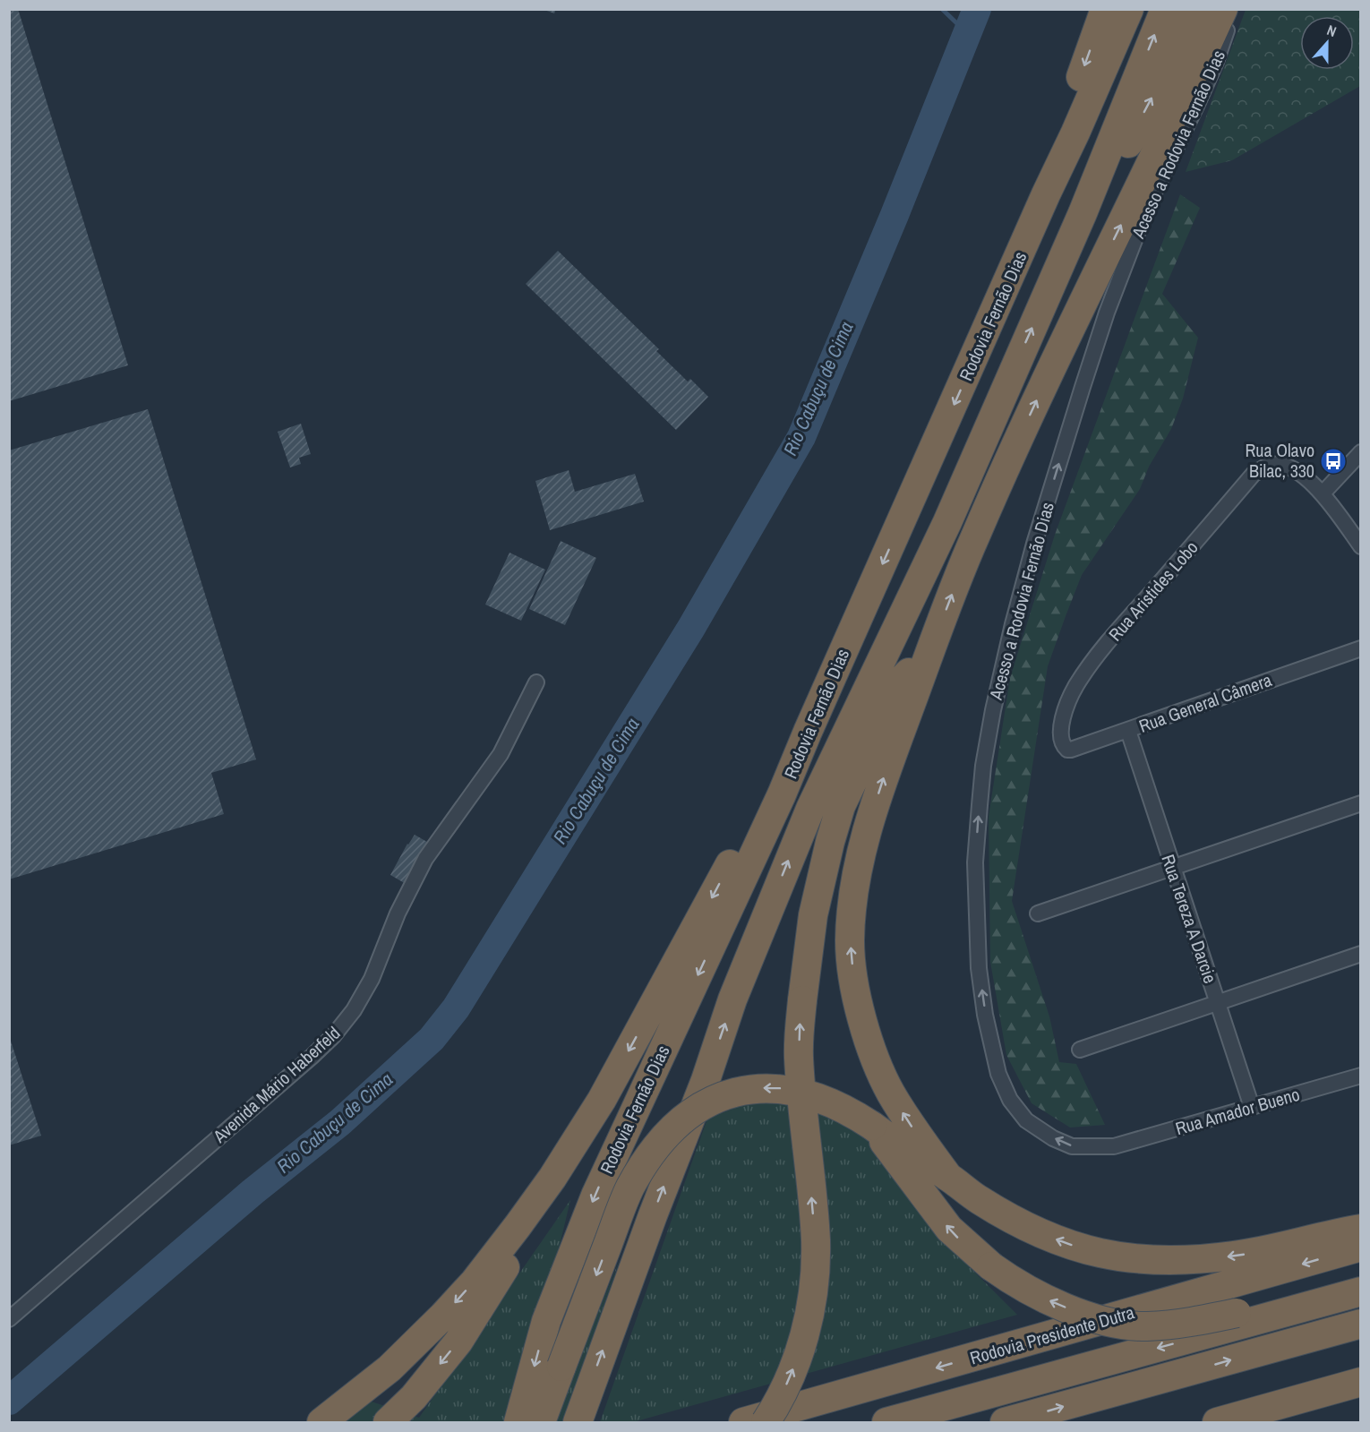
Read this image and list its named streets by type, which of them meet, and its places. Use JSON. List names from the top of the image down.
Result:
{
  "streets": {
    "highway": ["Rodovia Fernão Dias", "Rodovia Presidente Dutra"],
    "street": [
      "Acesso a Rodovia Fernão Dias",
      "Rua Aristides Lobo",
      "Rua General Câmera",
      "Rua Tereza A Darcie",
      "Avenida Mário Haberfeld",
      "Rua Amador Bueno"
    ]
  },
  "crossings": [
    ["Acesso a Rodovia Fernão Dias", "Rua Amador Bueno"],
    ["Rua Aristides Lobo", "Rua General Câmera"],
    ["Rua General Câmera", "Rua Tereza A Darcie"],
    ["Rua Tereza A Darcie", "Rua Amador Bueno"]
  ],
  "one_way": ["Acesso a Rodovia Fernão Dias"],
  "water": ["Rio Cabuçu de Cima"],
  "places": {
    "bus stop": ["Rua Olavo Bilac, 330"]
  },
  "north": "top"
}
